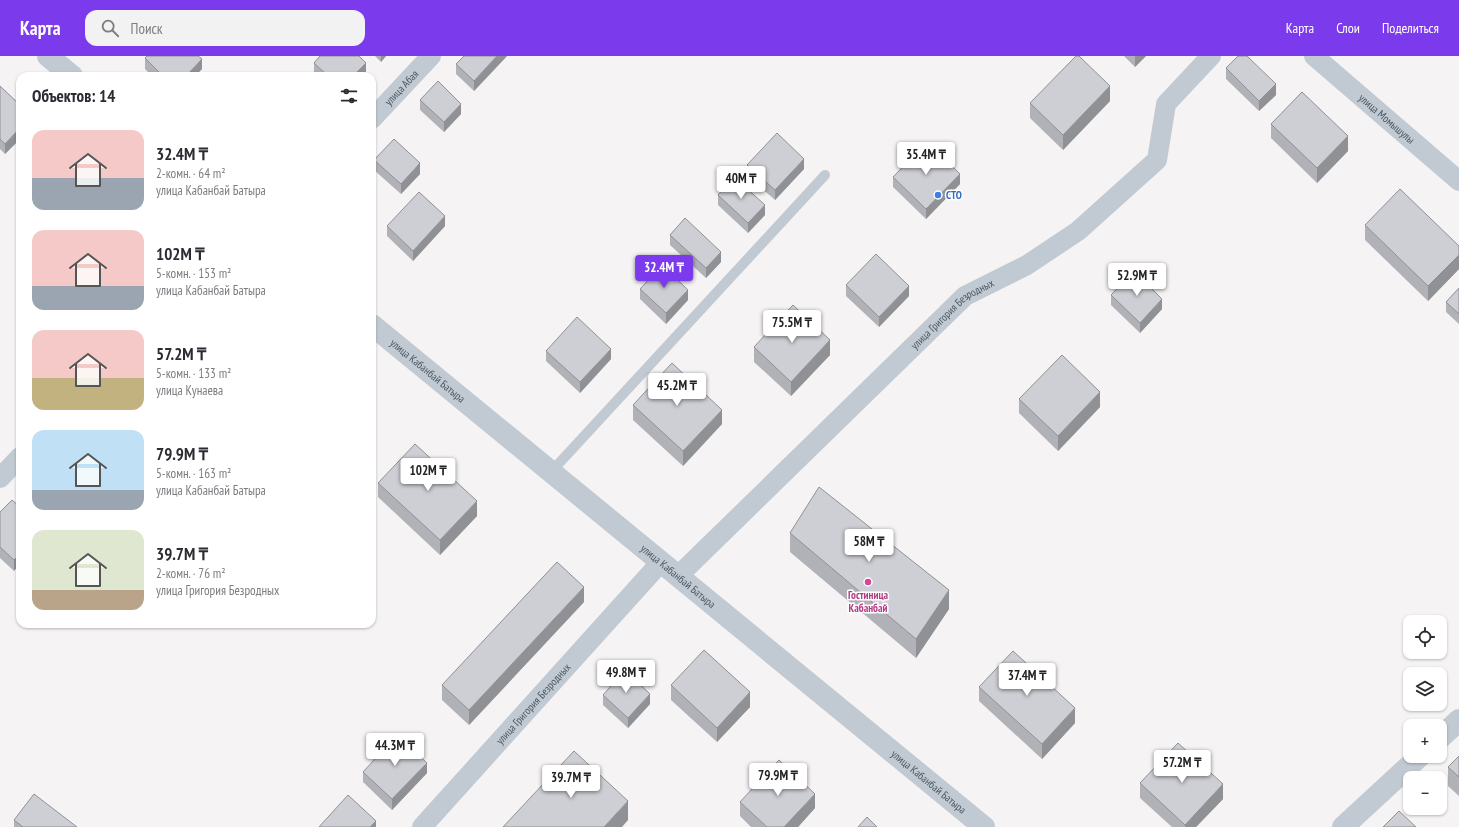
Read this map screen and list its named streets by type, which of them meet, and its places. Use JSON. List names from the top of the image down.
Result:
{
  "streets": {
    "street": [
      "улица Абая",
      "улица Момышулы",
      "улица Григория Безродных",
      "улица Кабанбай Батыра"
    ]
  },
  "crossings": [
    ["улица Григория Безродных", "улица Кабанбай Батыра"]
  ],
  "places": ["СТО", "Гостиница Кабанбай"],
  "page": {
    "header": "Карта",
    "search": "Поиск",
    "nav": ["Карта", "Слои", "Поделиться"],
    "heading": "Объектов: 14",
    "list": [
      {
        "name": "32.4M ₸",
        "note": "2-комн. · 64 m² · улица Кабанбай Батыра"
      },
      {
        "name": "102M ₸",
        "note": "5-комн. · 153 m² · улица Кабанбай Батыра"
      },
      {
        "name": "57.2M ₸",
        "note": "5-комн. · 133 m² · улица Кунаева"
      },
      {
        "name": "79.9M ₸",
        "note": "5-комн. · 163 m² · улица Кабанбай Батыра"
      },
      {
        "name": "39.7M ₸",
        "note": "2-комн. · 76 m² · улица Григория Безродных"
      }
    ],
    "price": [
      "35.4M ₸",
      "40M ₸",
      "32.4M ₸",
      "52.9M ₸",
      "75.5M ₸",
      "45.2M ₸",
      "102M ₸",
      "58M ₸",
      "49.8M ₸",
      "37.4M ₸",
      "44.3M ₸",
      "57.2M ₸",
      "79.9M ₸",
      "39.7M ₸"
    ],
    "map_buttons": ["+", "−"]
  }
}
